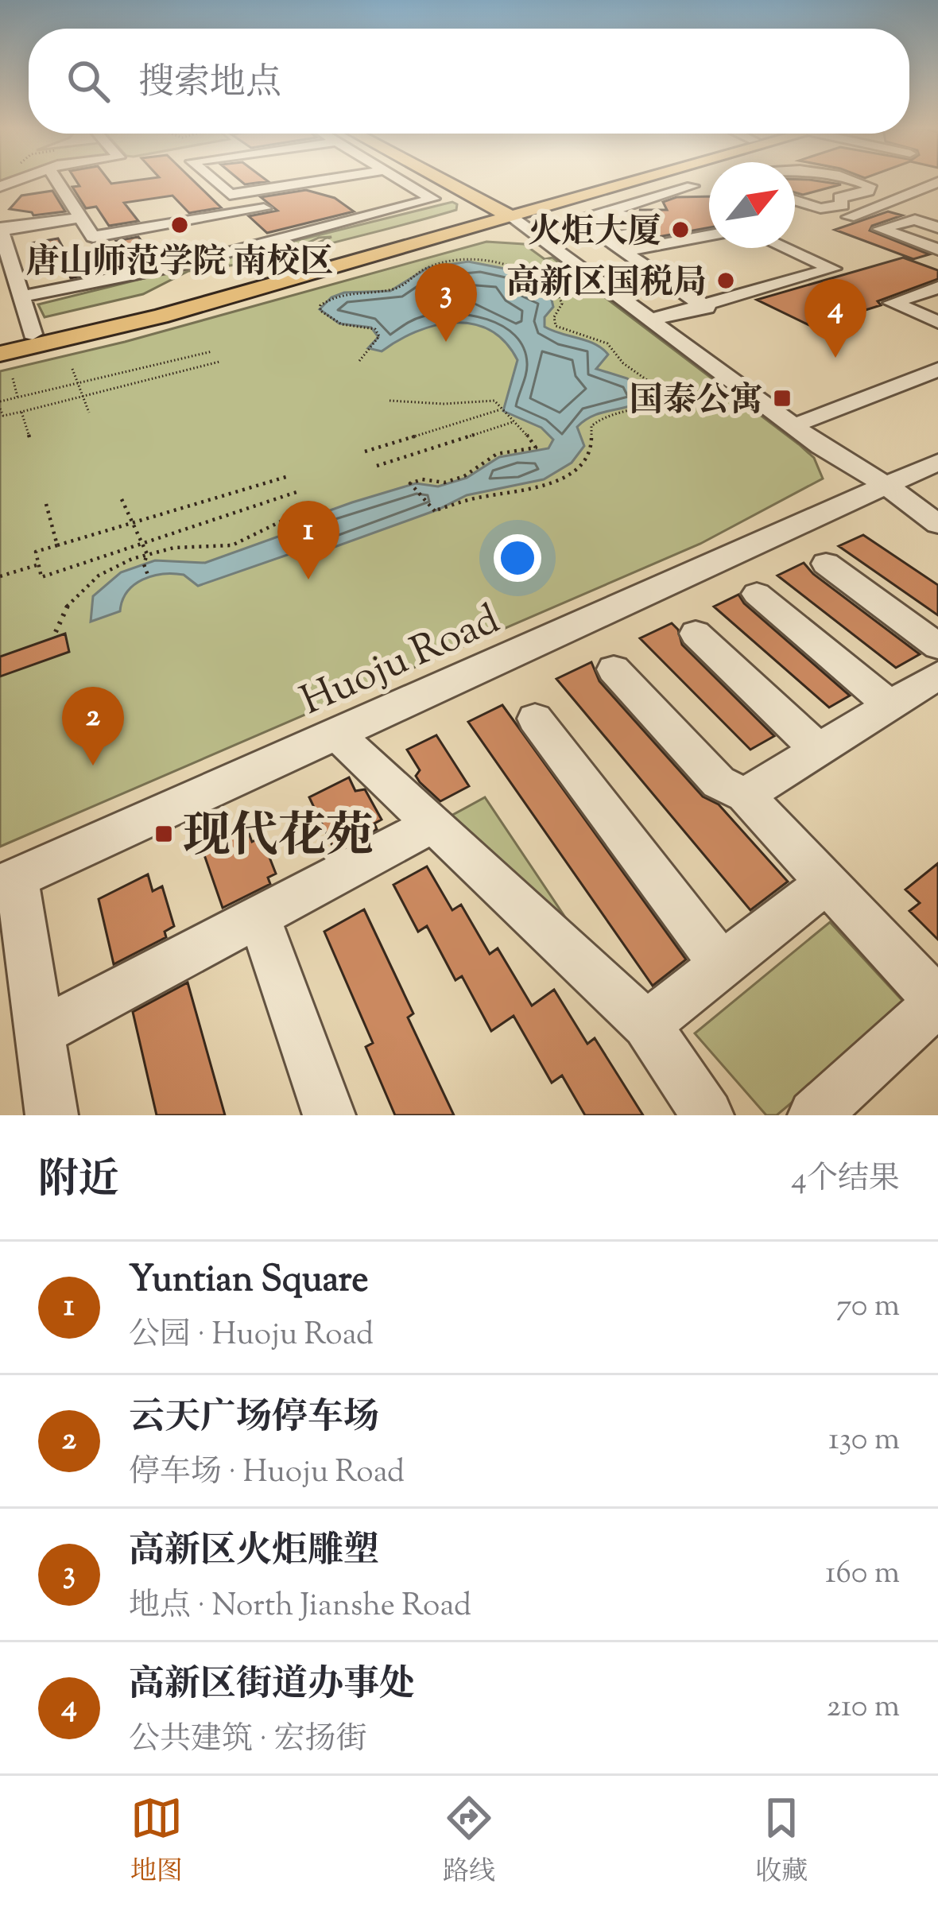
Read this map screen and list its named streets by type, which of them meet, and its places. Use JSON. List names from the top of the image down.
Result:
{
  "streets": {
    "street": ["Huoju Road"]
  },
  "places": {
    "other": ["唐山师范学院 南校区", "火炬大厦", "高新区国税局"],
    "transit": ["国泰公寓", "现代花苑"]
  },
  "north": "top right",
  "page": {
    "search": "搜索地点",
    "pins": [
      "3",
      "4",
      "1",
      "2"
    ],
    "heading": ["附近", "4个结果"],
    "list": [
      {
        "mark": "1",
        "name": "Yuntian Square",
        "note": "公园 · Huoju Road",
        "value": "70 m"
      },
      {
        "mark": "2",
        "name": "云天广场停车场",
        "note": "停车场 · Huoju Road",
        "value": "130 m"
      },
      {
        "mark": "3",
        "name": "高新区火炬雕塑",
        "note": "地点 · North Jianshe Road",
        "value": "160 m"
      },
      {
        "mark": "4",
        "name": "高新区街道办事处",
        "note": "公共建筑 · 宏扬街",
        "value": "210 m"
      }
    ],
    "nav": ["地图", "路线", "收藏"]
  }
}
